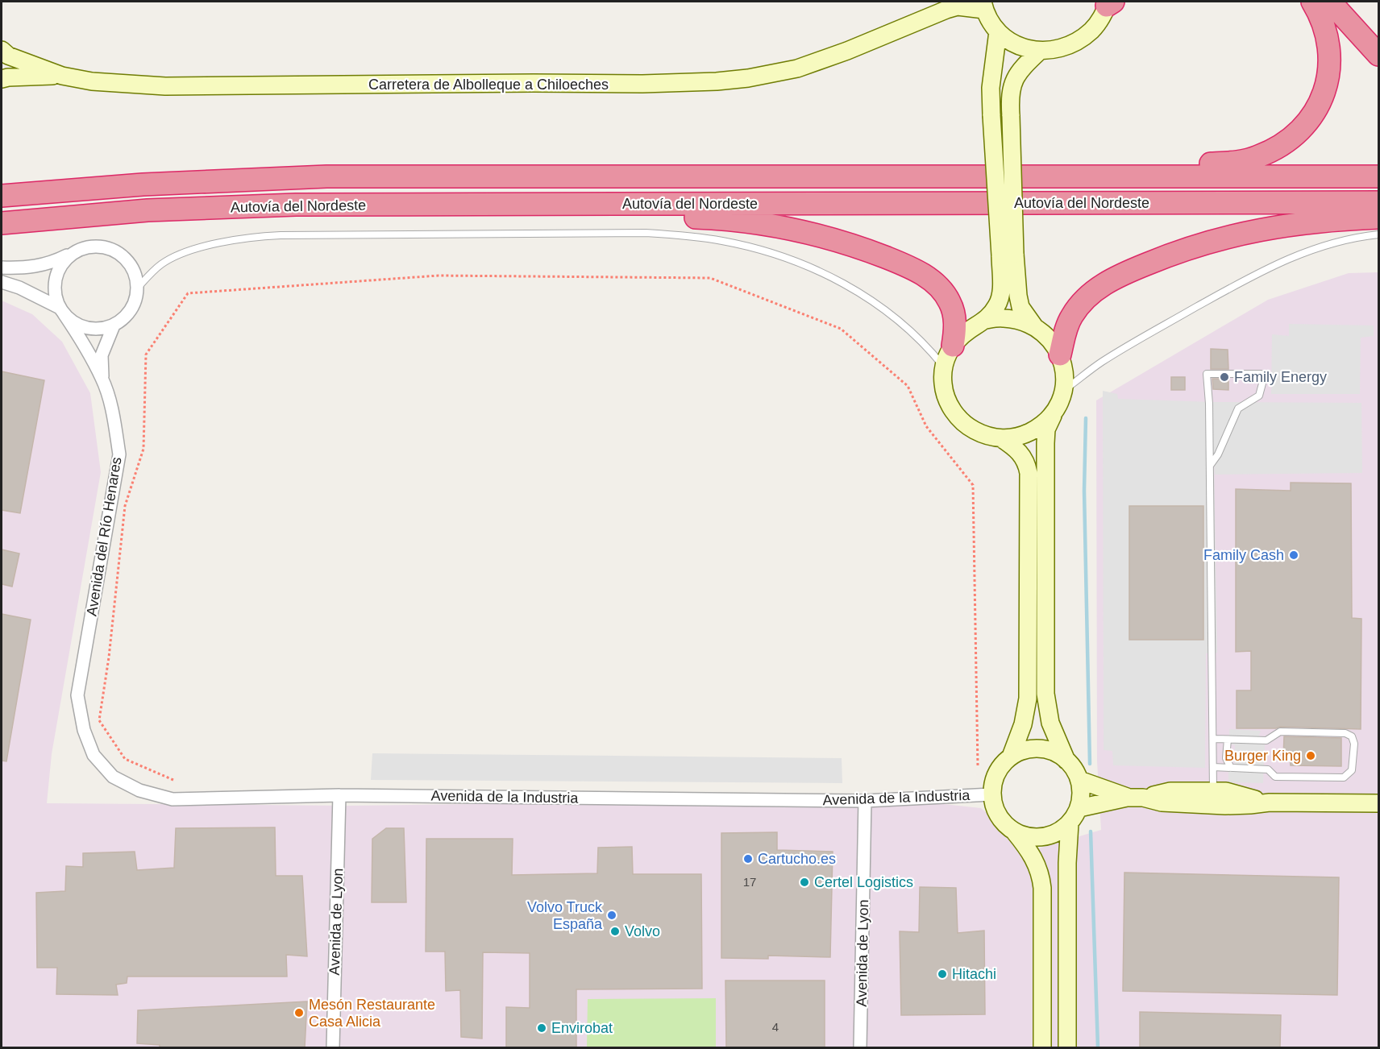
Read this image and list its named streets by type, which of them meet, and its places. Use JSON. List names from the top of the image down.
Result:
{
  "streets": {
    "highway": ["Autovía del Nordeste"],
    "main road": ["Carretera de Albolleque a Chiloeches"],
    "street": ["Avenida del Río Henares", "Avenida de la Industria", "Avenida de Lyon"]
  },
  "crossings": [
    ["Avenida del Río Henares", "Avenida de la Industria"],
    ["Avenida de la Industria", "Avenida de Lyon"]
  ],
  "places": [
    "Family Energy",
    "Family Cash",
    "Burger King",
    "Cartucho.es",
    "Certel Logistics",
    "Volvo Truck España",
    "Volvo",
    "Hitachi",
    "Mesón Restaurante Casa Alicia",
    "Envirobat"
  ],
  "house_numbers": ["17", "4"]
}
